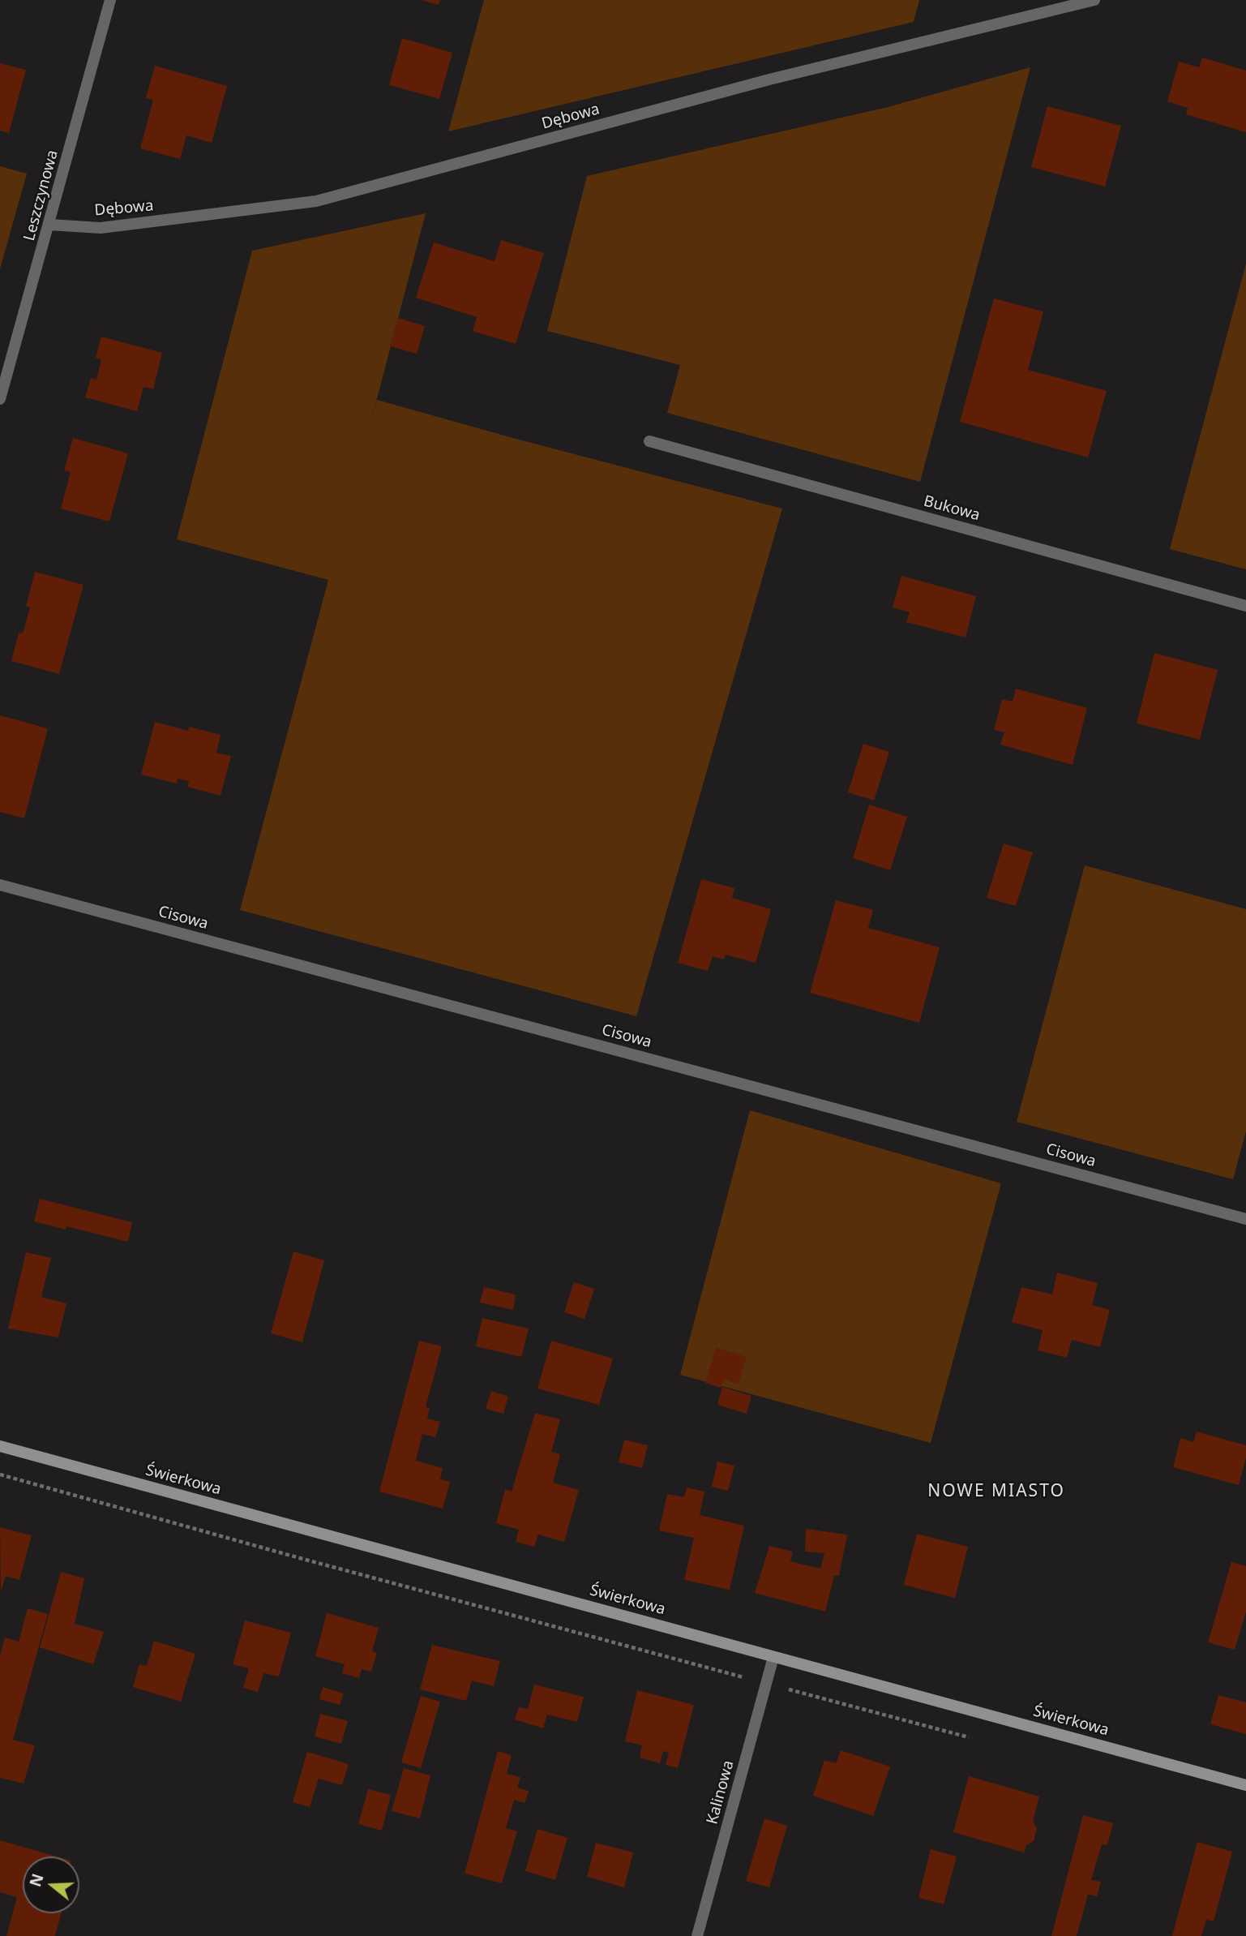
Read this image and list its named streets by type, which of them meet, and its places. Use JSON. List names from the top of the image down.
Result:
{
  "streets": {
    "street": [
      "Dębowa",
      "Leszczynowa",
      "Bukowa",
      "Cisowa",
      "Świerkowa",
      "Kalinowa"
    ]
  },
  "crossings": [
    ["Dębowa", "Leszczynowa"],
    ["Świerkowa", "Kalinowa"]
  ],
  "districts": ["NOWE MIASTO"],
  "north": "left"
}
